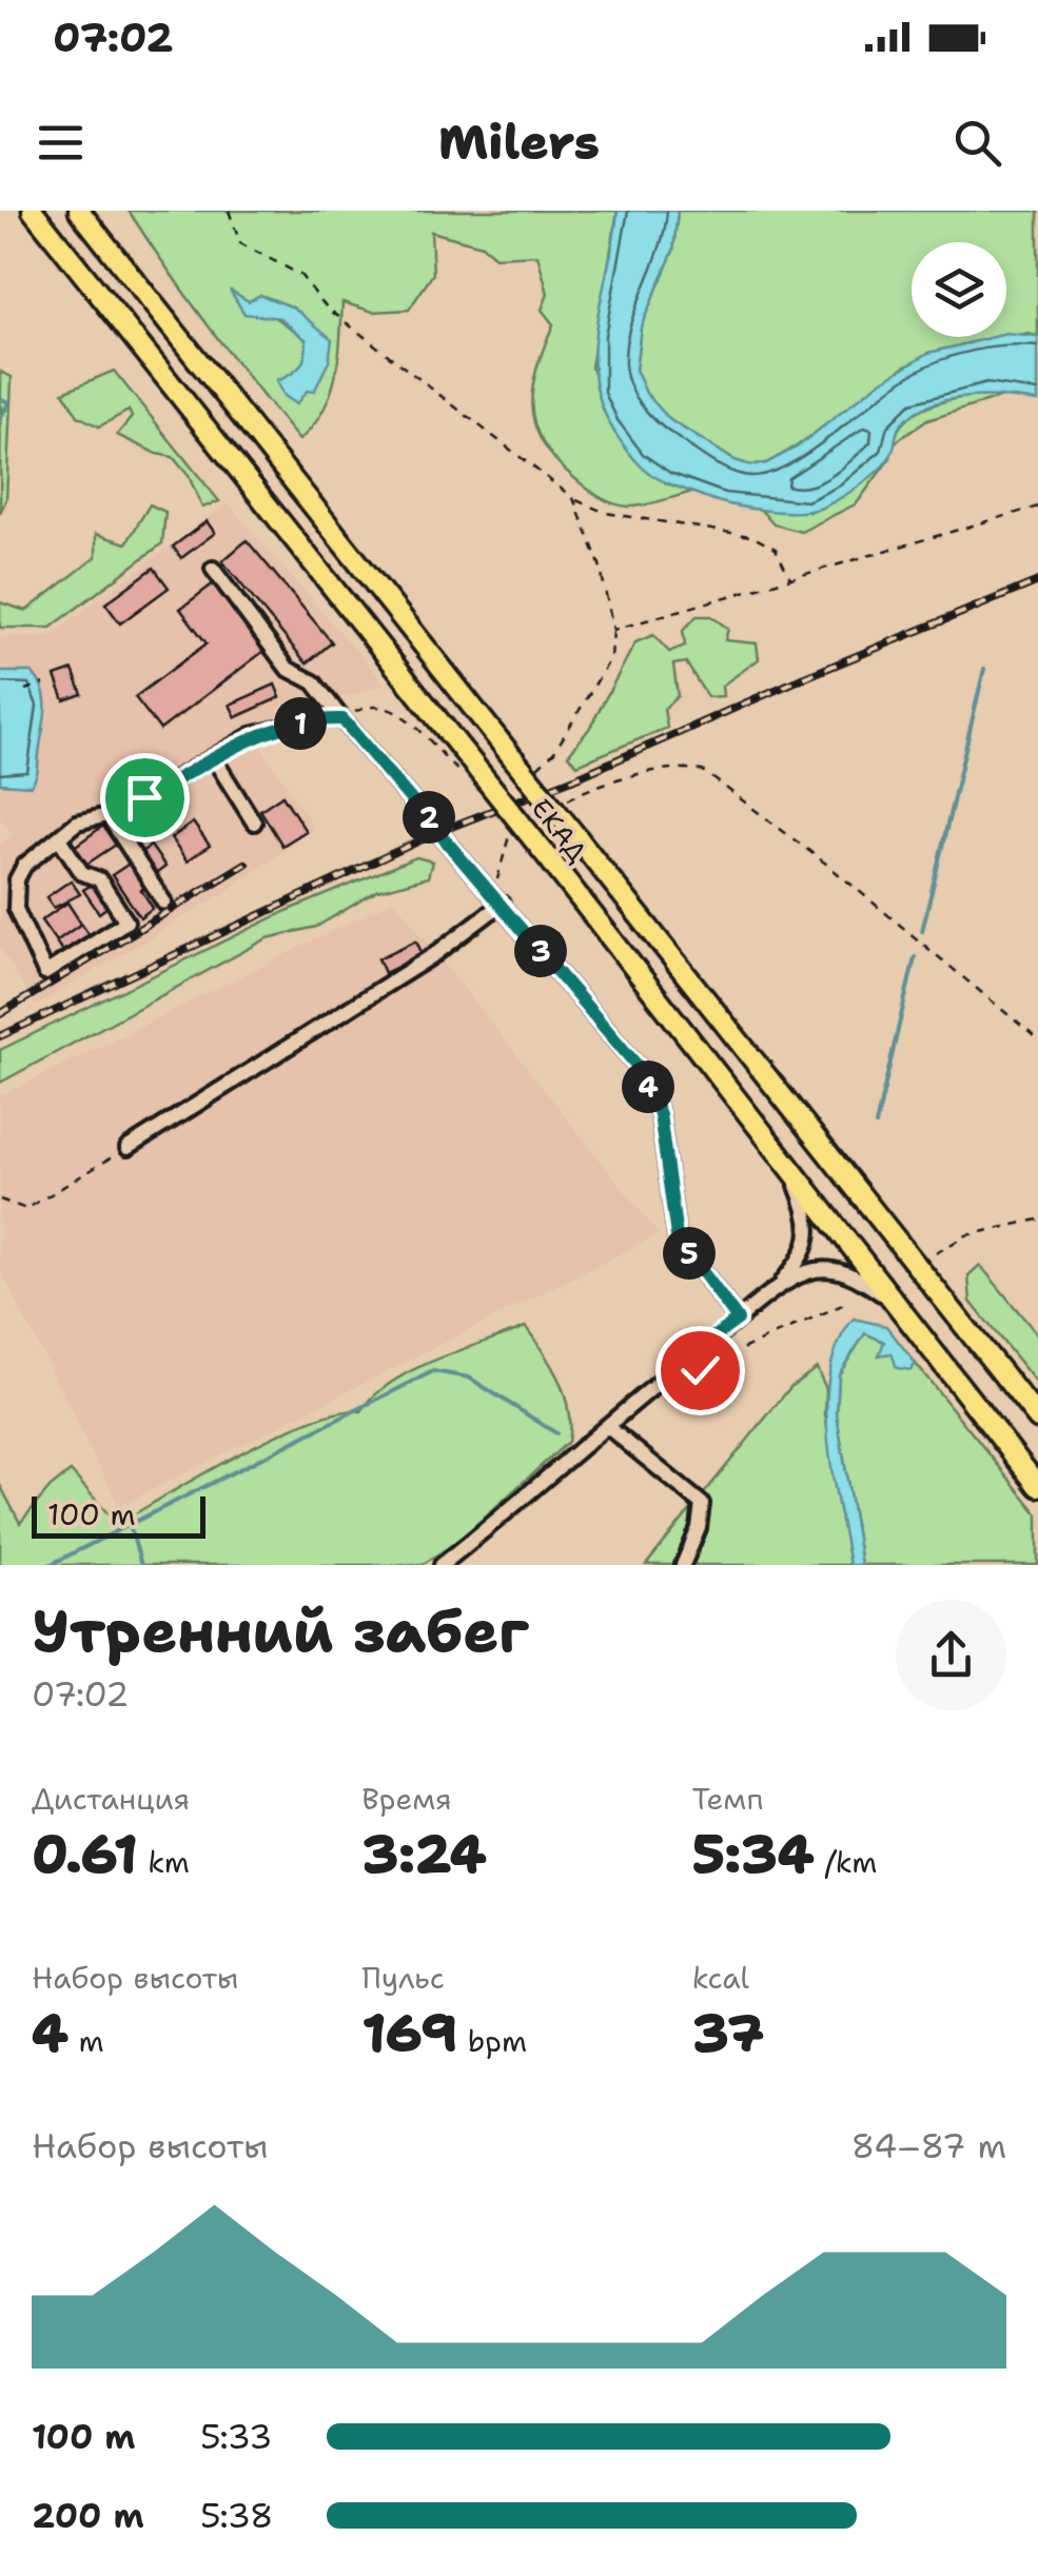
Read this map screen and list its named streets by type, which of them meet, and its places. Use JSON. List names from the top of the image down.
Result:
{
  "streets": {
    "highway": ["ЕКАД"]
  },
  "scale_bar": "100 m",
  "page": {
    "status": "07:02",
    "header": "Milers",
    "pins": [
      "1",
      "2",
      "3",
      "4",
      "5"
    ],
    "scale": "100 m",
    "heading": ["Утренний забег", "07:02"],
    "stats": [
      ["Дистанция", "0.61 km"],
      ["Время", "3:24"],
      ["Темп", "5:34 /km"],
      ["Набор высоты", "4 m"],
      ["Пульс", "169 bpm"],
      ["kcal", "37"]
    ],
    "chart": ["Набор высоты", "84–87 m"],
    "list": [
      {
        "name": "100 m",
        "note": "5:33"
      },
      {
        "name": "200 m",
        "note": "5:38"
      }
    ]
  }
}
